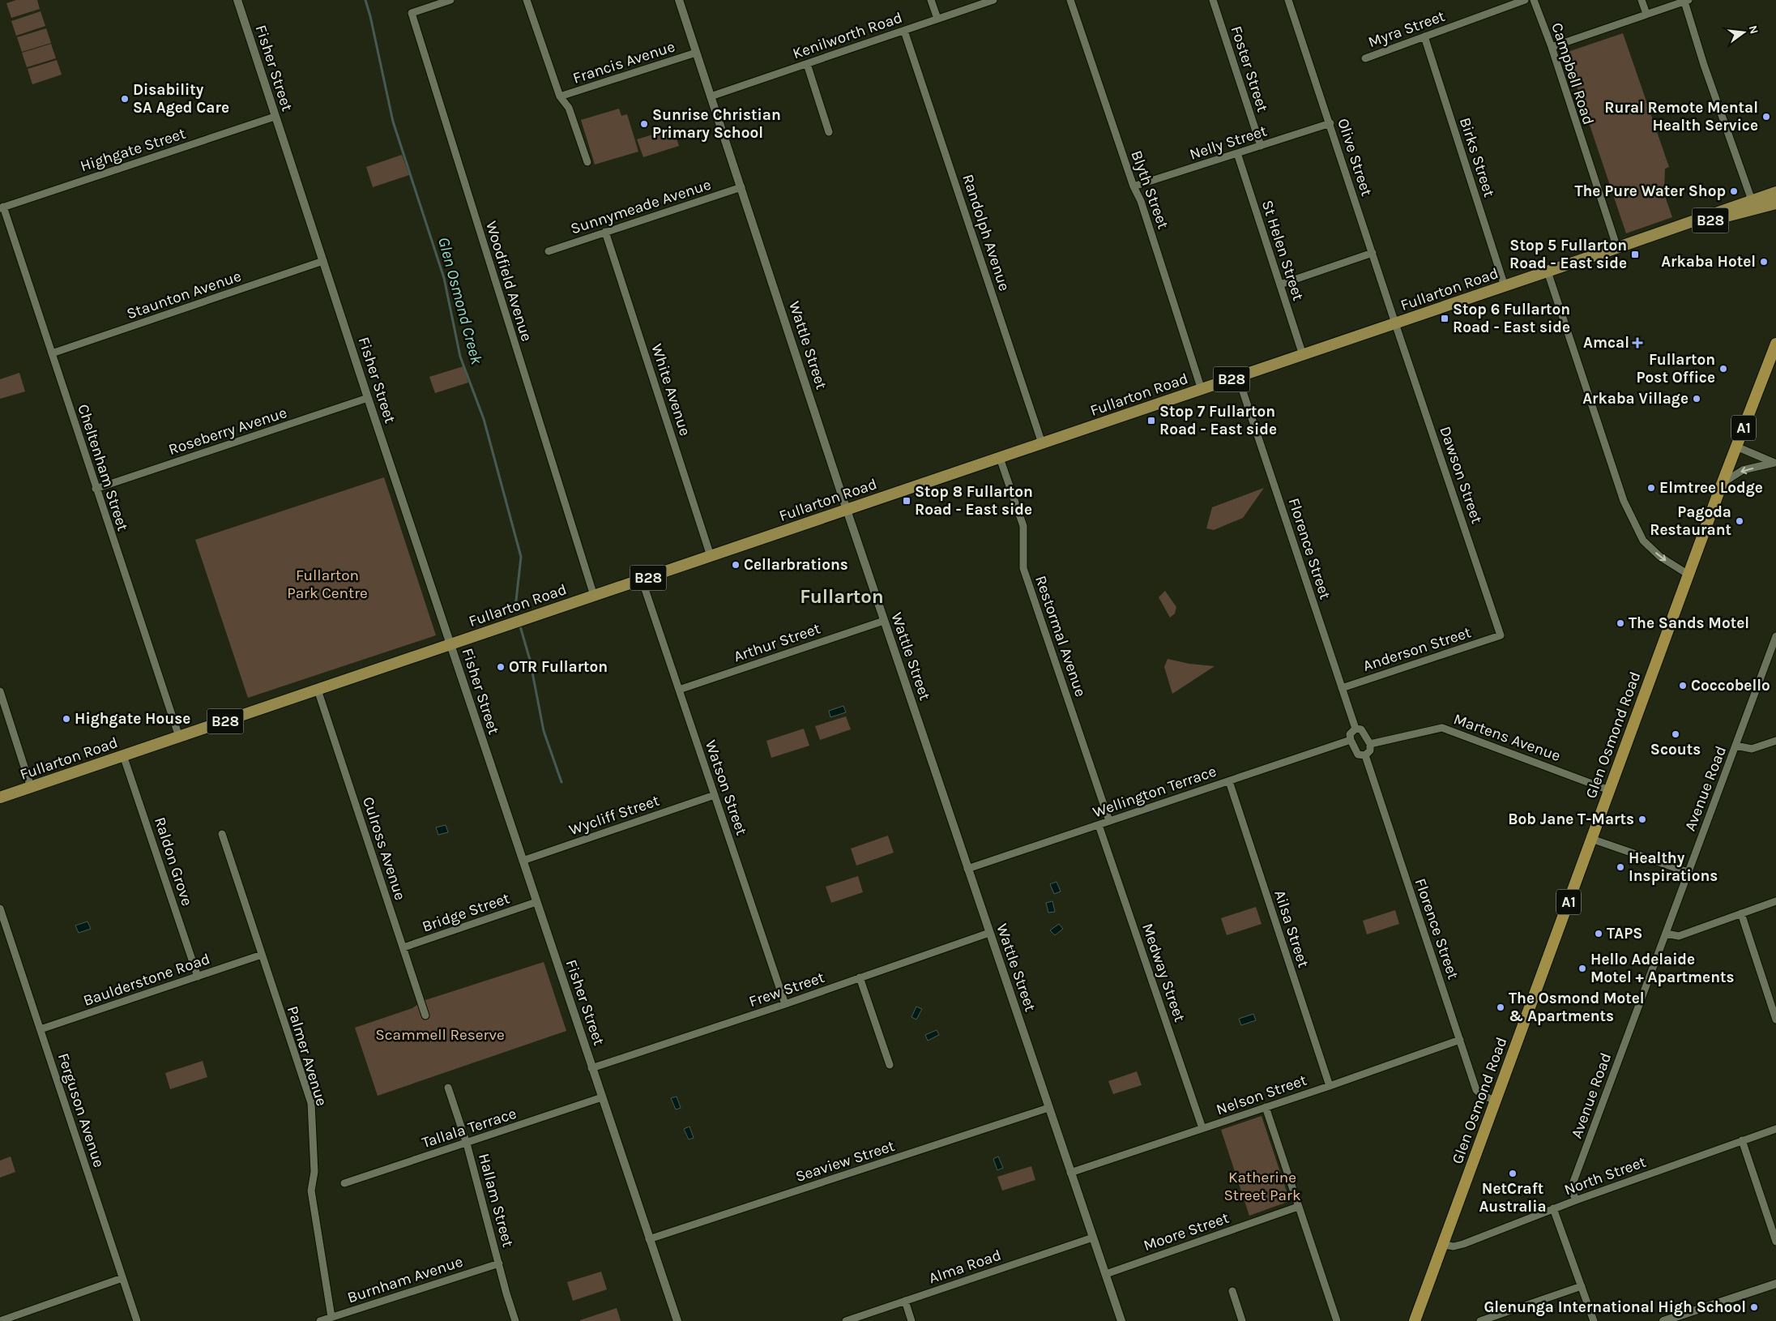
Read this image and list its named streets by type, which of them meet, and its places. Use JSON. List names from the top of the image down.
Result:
{
  "streets": {
    "highway": ["A1", "Glen Osmond Road"],
    "main road": ["B28", "Fullarton Road"],
    "street": [
      "Myra Street",
      "Kenilworth Road",
      "Francis Avenue",
      "Fisher Street",
      "Foster Street",
      "Campbell Road",
      "Nelly Street",
      "Highgate Street",
      "Olive Street",
      "Birks Street",
      "Blyth Street",
      "Sunnymeade Avenue",
      "Randolph Avenue",
      "St Helen Street",
      "Woodfield Avenue",
      "Staunton Avenue",
      "Wattle Street",
      "White Avenue",
      "Roseberry Avenue",
      "Cheltenham Street",
      "Dawson Street",
      "Florence Street",
      "Restormal Avenue",
      "Arthur Street",
      "Anderson Street",
      "Martens Avenue",
      "Watson Street",
      "Avenue Road",
      "Wellington Terrace",
      "Wycliff Street",
      "Culross Avenue",
      "Raldon Grove",
      "Bridge Street",
      "Ailsa Street",
      "Medway Street",
      "Baulderstone Road",
      "Frew Street",
      "Palmer Avenue",
      "Nelson Street",
      "Ferguson Avenue",
      "Tallala Terrace",
      "Seaview Street",
      "North Street",
      "Hallam Street",
      "Moore Street",
      "Alma Road",
      "Burnham Avenue"
    ]
  },
  "crossings": [
    ["Myra Street", "Birks Street"],
    ["Kenilworth Road", "Randolph Avenue"],
    ["Kenilworth Road", "Wattle Street"],
    ["Francis Avenue", "Wattle Street"],
    ["Fisher Street", "Highgate Street"],
    ["Fisher Street", "Fullarton Road"],
    ["Fisher Street", "Staunton Avenue"],
    ["Fisher Street", "Roseberry Avenue"],
    ["Fisher Street", "Wycliff Street"],
    ["Fisher Street", "Bridge Street"],
    ["Fisher Street", "Frew Street"],
    ["Fisher Street", "Tallala Terrace"],
    ["Fisher Street", "Seaview Street"],
    ["Foster Street", "Nelly Street"],
    ["Campbell Road", "Fullarton Road"],
    ["Nelly Street", "Olive Street"],
    ["Nelly Street", "Blyth Street"],
    ["Nelly Street", "St Helen Street"],
    ["Highgate Street", "Cheltenham Street"],
    ["Olive Street", "Fullarton Road"],
    ["Olive Street", "Dawson Street"],
    ["Birks Street", "Fullarton Road"],
    ["Blyth Street", "Fullarton Road"],
    ["Sunnymeade Avenue", "Wattle Street"],
    ["Sunnymeade Avenue", "White Avenue"],
    ["Randolph Avenue", "Fullarton Road"],
    ["St Helen Street", "Fullarton Road"],
    ["Woodfield Avenue", "Fullarton Road"],
    ["Fullarton Road", "Wattle Street"],
    ["Fullarton Road", "White Avenue"],
    ["Fullarton Road", "Cheltenham Street"],
    ["Fullarton Road", "Dawson Street"],
    ["Fullarton Road", "Florence Street"],
    ["Fullarton Road", "Restormal Avenue"],
    ["Fullarton Road", "Watson Street"],
    ["Fullarton Road", "Culross Avenue"],
    ["Fullarton Road", "Raldon Grove"],
    ["Staunton Avenue", "Cheltenham Street"],
    ["Wattle Street", "Arthur Street"],
    ["Wattle Street", "Wellington Terrace"],
    ["Wattle Street", "Frew Street"],
    ["Wattle Street", "Nelson Street"],
    ["Wattle Street", "Seaview Street"],
    ["Wattle Street", "Moore Street"],
    ["Wattle Street", "Alma Road"],
    ["Roseberry Avenue", "Cheltenham Street"],
    ["Dawson Street", "Anderson Street"],
    ["Florence Street", "Anderson Street"],
    ["Florence Street", "Glen Osmond Road"],
    ["Florence Street", "Nelson Street"],
    ["Restormal Avenue", "Wellington Terrace"],
    ["Arthur Street", "Watson Street"],
    ["Glen Osmond Road", "Martens Avenue"],
    ["Glen Osmond Road", "North Street"],
    ["Watson Street", "Wycliff Street"],
    ["Watson Street", "Frew Street"],
    ["Avenue Road", "North Street"],
    ["Wellington Terrace", "Ailsa Street"],
    ["Wellington Terrace", "Medway Street"],
    ["Culross Avenue", "Bridge Street"],
    ["Raldon Grove", "Baulderstone Road"],
    ["Ailsa Street", "Nelson Street"],
    ["Medway Street", "Nelson Street"],
    ["Baulderstone Road", "Palmer Avenue"],
    ["Baulderstone Road", "Ferguson Avenue"],
    ["Palmer Avenue", "Burnham Avenue"],
    ["Tallala Terrace", "Hallam Street"],
    ["Hallam Street", "Burnham Avenue"]
  ],
  "districts": ["Fullarton"],
  "water": ["Glen Osmond Creek"],
  "parks": ["Fullarton Park Centre", "Scammell Reserve", "Katherine Street Park"],
  "places": {
    "other": [
      "Disability SA Aged Care",
      "Rural Remote Mental Health Service",
      "Sunrise Christian Primary School",
      "The Pure Water Shop",
      "Arkaba Hotel",
      "Fullarton Post Office",
      "Arkaba Village",
      "Elmtree Lodge",
      "Pagoda Restaurant",
      "Cellarbrations",
      "The Sands Motel",
      "OTR Fullarton",
      "Coccobello",
      "Highgate House",
      "Scouts",
      "Bob Jane T-Marts",
      "Healthy Inspirations",
      "TAPS",
      "Hello Adelaide Motel + Apartments",
      "The Osmond Motel & Apartments",
      "NetCraft Australia",
      "Glenunga International High School"
    ],
    "transit": [
      "Stop 5 Fullarton Road - East side",
      "Stop 6 Fullarton Road - East side",
      "Stop 7 Fullarton Road - East side",
      "Stop 8 Fullarton Road - East side"
    ],
    "health": ["Amcal"]
  },
  "north": "right"
}
